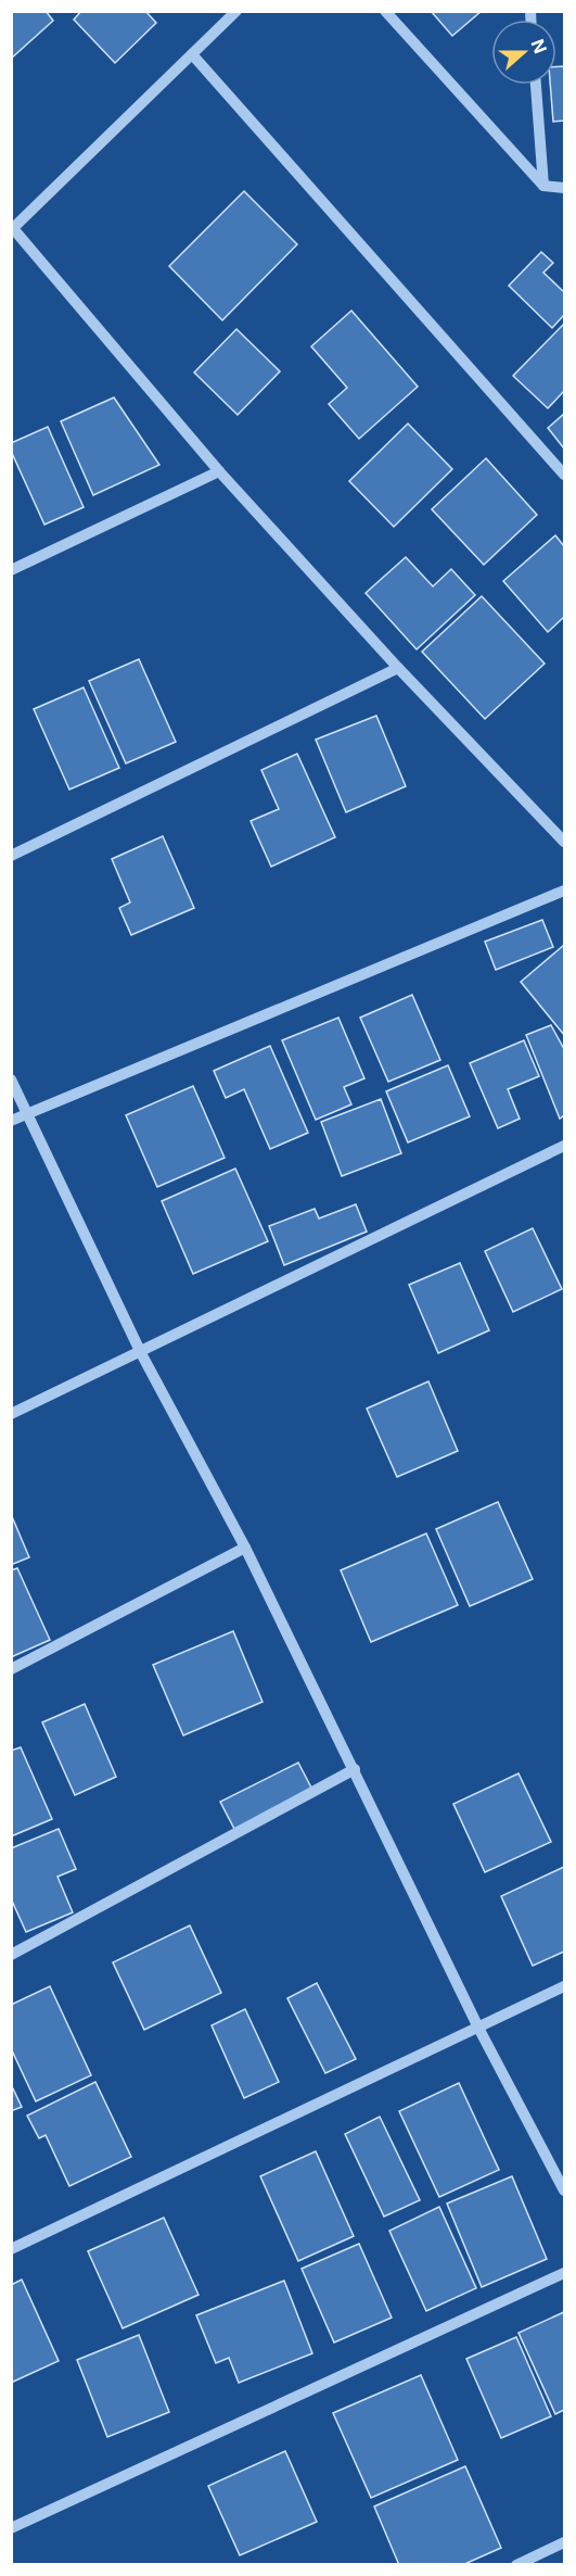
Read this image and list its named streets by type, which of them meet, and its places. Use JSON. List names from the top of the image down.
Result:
{
  "north": "right"
}
